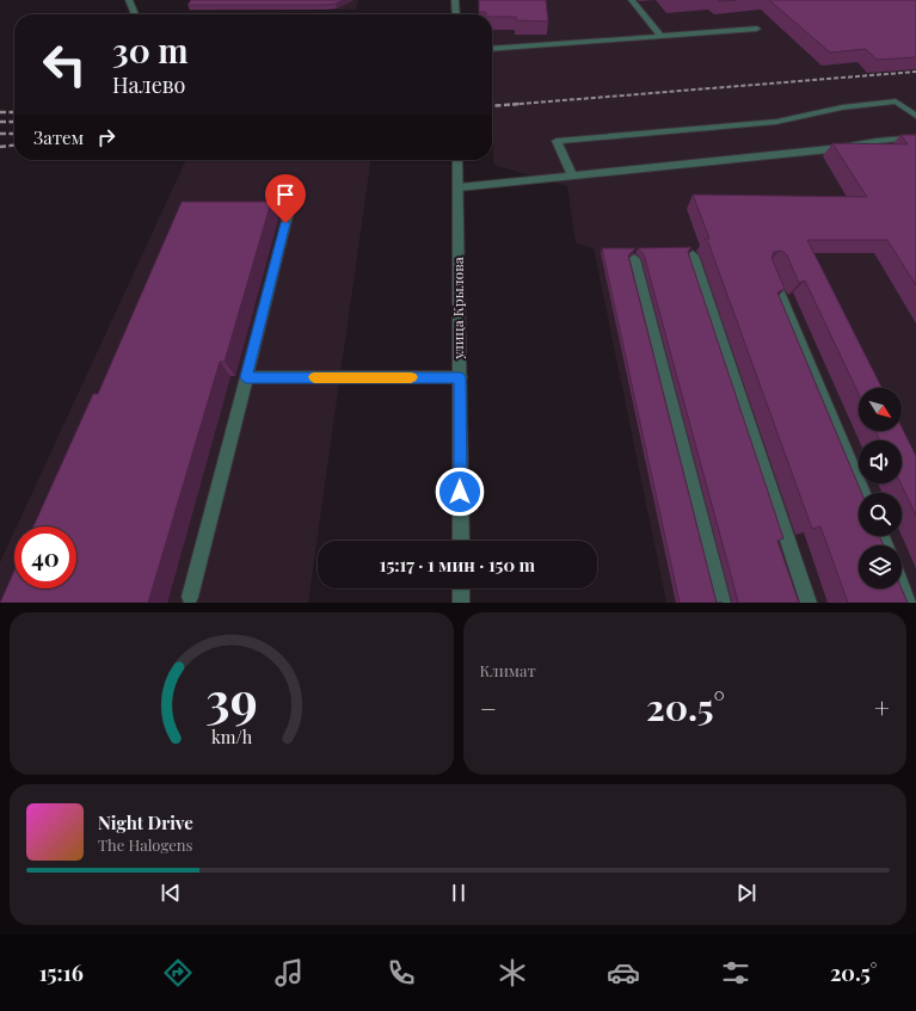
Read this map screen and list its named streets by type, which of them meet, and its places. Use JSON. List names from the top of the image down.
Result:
{
  "streets": {
    "street": ["улица Крылова"]
  },
  "north": "bottom right",
  "page": {
    "turn": ["30 m", "Налево"],
    "then": "Затем",
    "limit": "40",
    "trip": "15:17 · 1 мин · 150 m",
    "tile": "Климат",
    "heat": ["−", "20.5°", "+"],
    "song": ["Night Drive", "The Halogens"],
    "tabs": ["15:16", "20.5°"],
    "gauge": ["39", "km/h"]
  }
}
